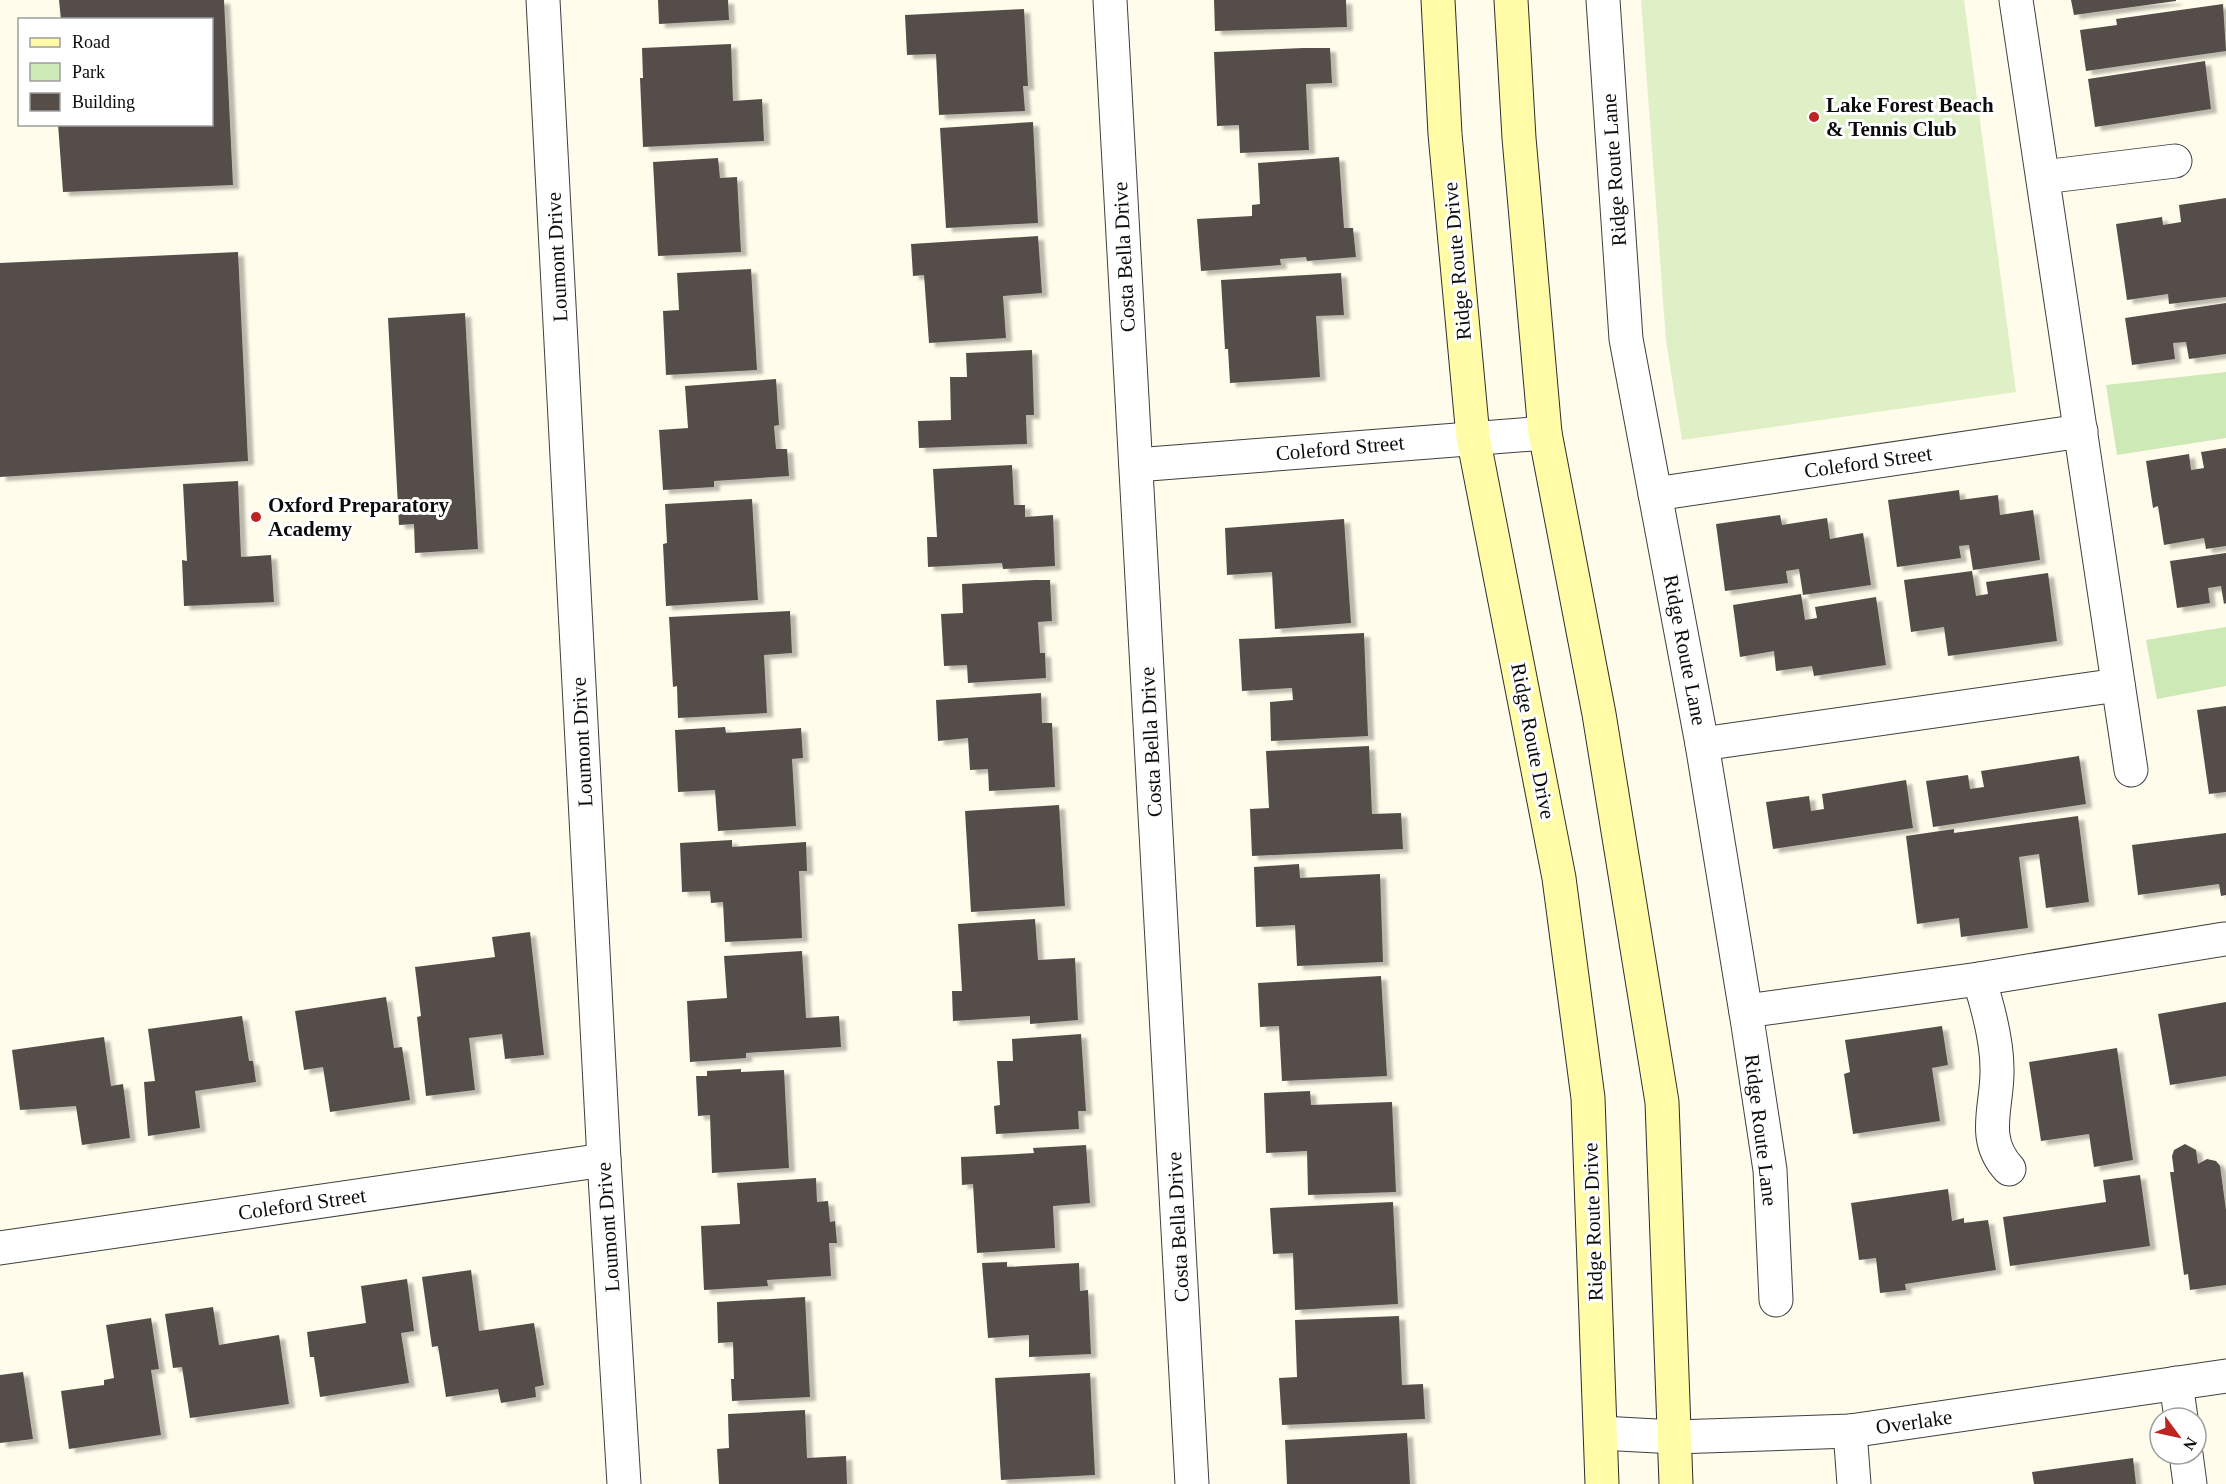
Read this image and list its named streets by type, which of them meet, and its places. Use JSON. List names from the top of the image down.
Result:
{
  "streets": {
    "main road": ["Ridge Route Drive"],
    "street": [
      "Ridge Route Lane",
      "Loumont Drive",
      "Costa Bella Drive",
      "Coleford Street",
      "Overlake"
    ]
  },
  "crossings": [
    ["Ridge Route Lane", "Coleford Street"],
    ["Loumont Drive", "Coleford Street"],
    ["Costa Bella Drive", "Coleford Street"],
    ["Ridge Route Drive", "Coleford Street"],
    ["Ridge Route Drive", "Overlake"]
  ],
  "places": ["Lake Forest Beach & Tennis Club", "Oxford Preparatory Academy"],
  "legend": ["Road", "Park", "Building"],
  "north": "bottom right"
}
